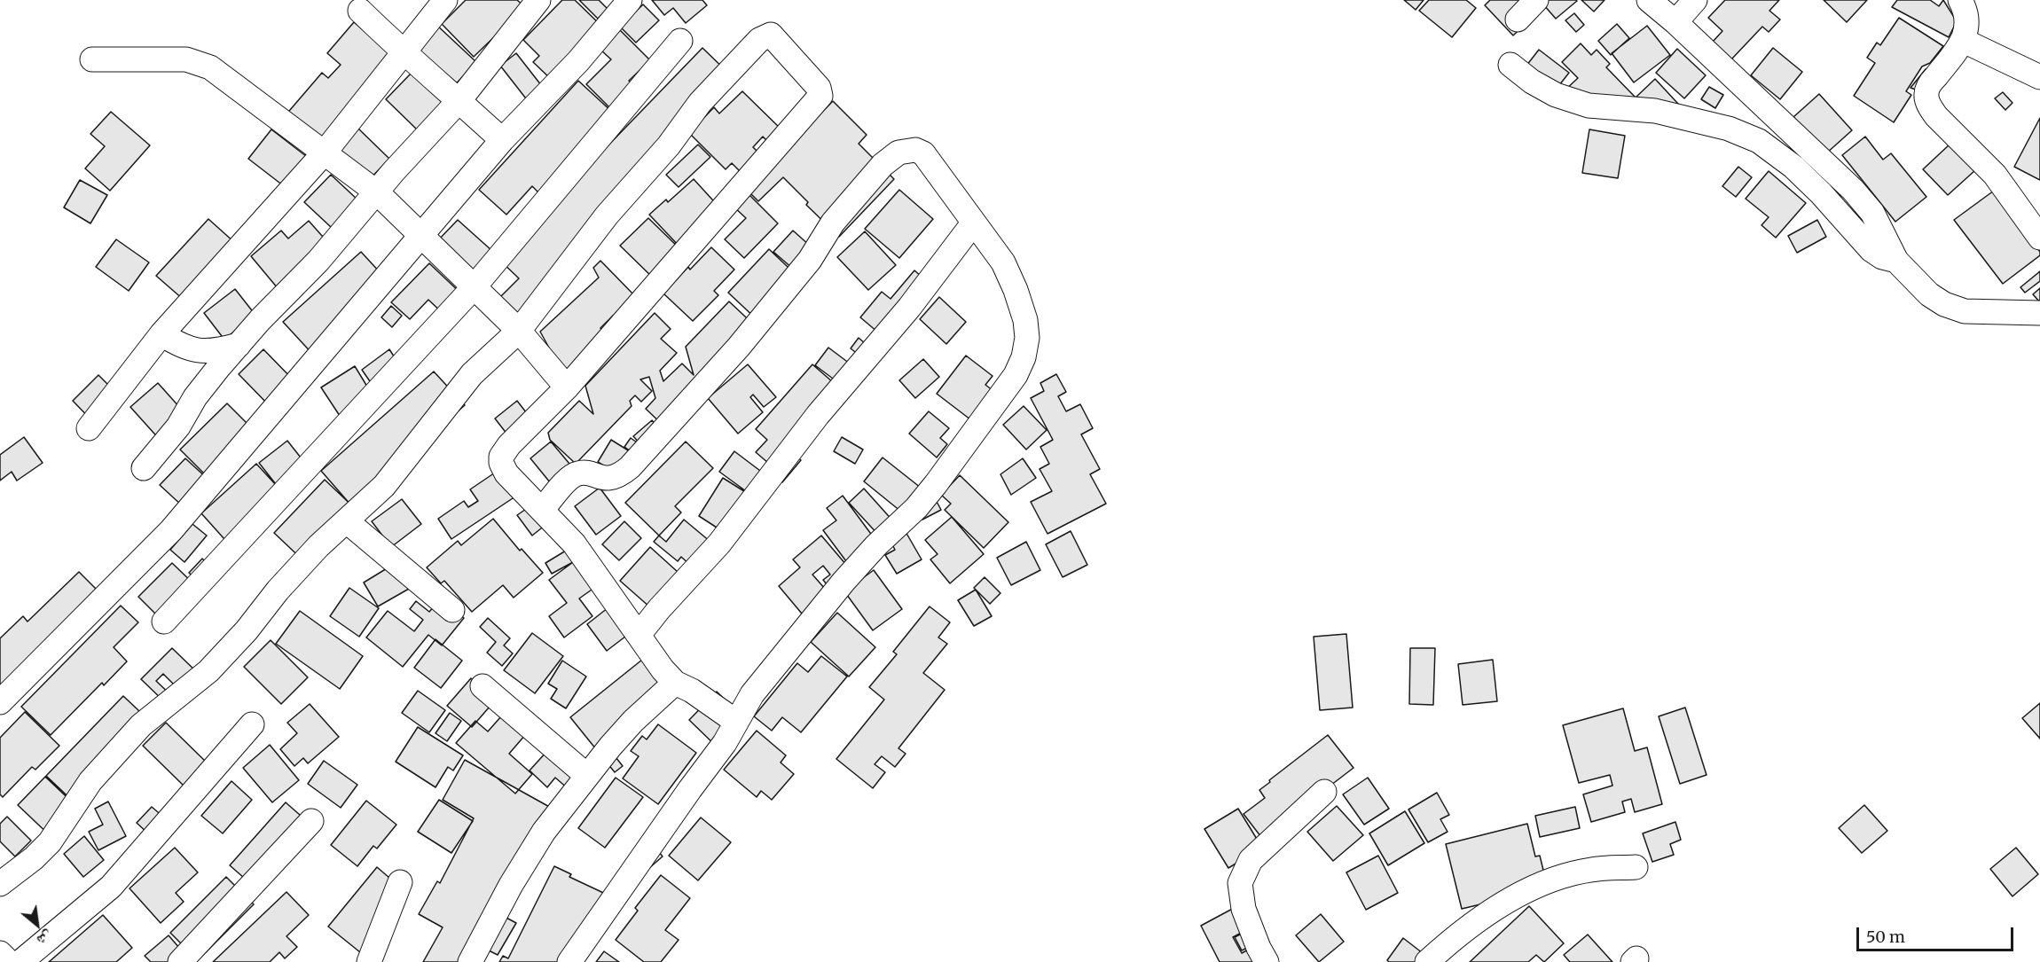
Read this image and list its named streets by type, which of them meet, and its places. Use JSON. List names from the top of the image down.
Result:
{
  "scale_bar": "50 m",
  "north": "bottom right"
}
